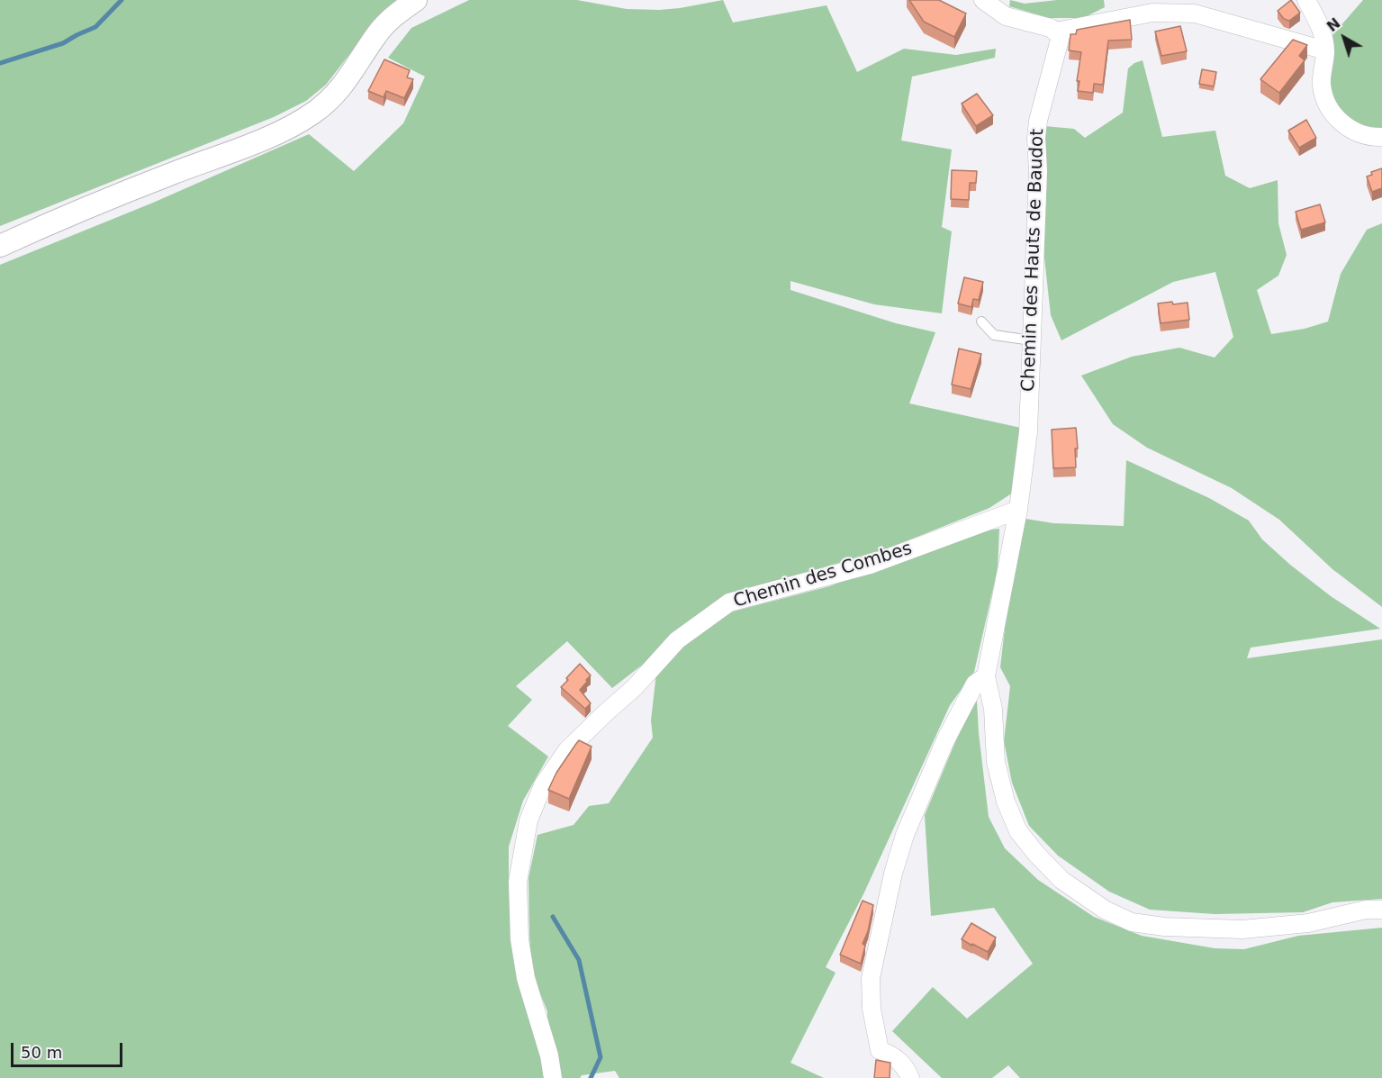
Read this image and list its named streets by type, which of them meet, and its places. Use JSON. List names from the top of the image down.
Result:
{
  "streets": {
    "street": ["Chemin des Hauts de Baudot", "Chemin des Combes"]
  },
  "crossings": [
    ["Chemin des Hauts de Baudot", "Chemin des Combes"]
  ],
  "scale_bar": "50 m",
  "north": "top left"
}
